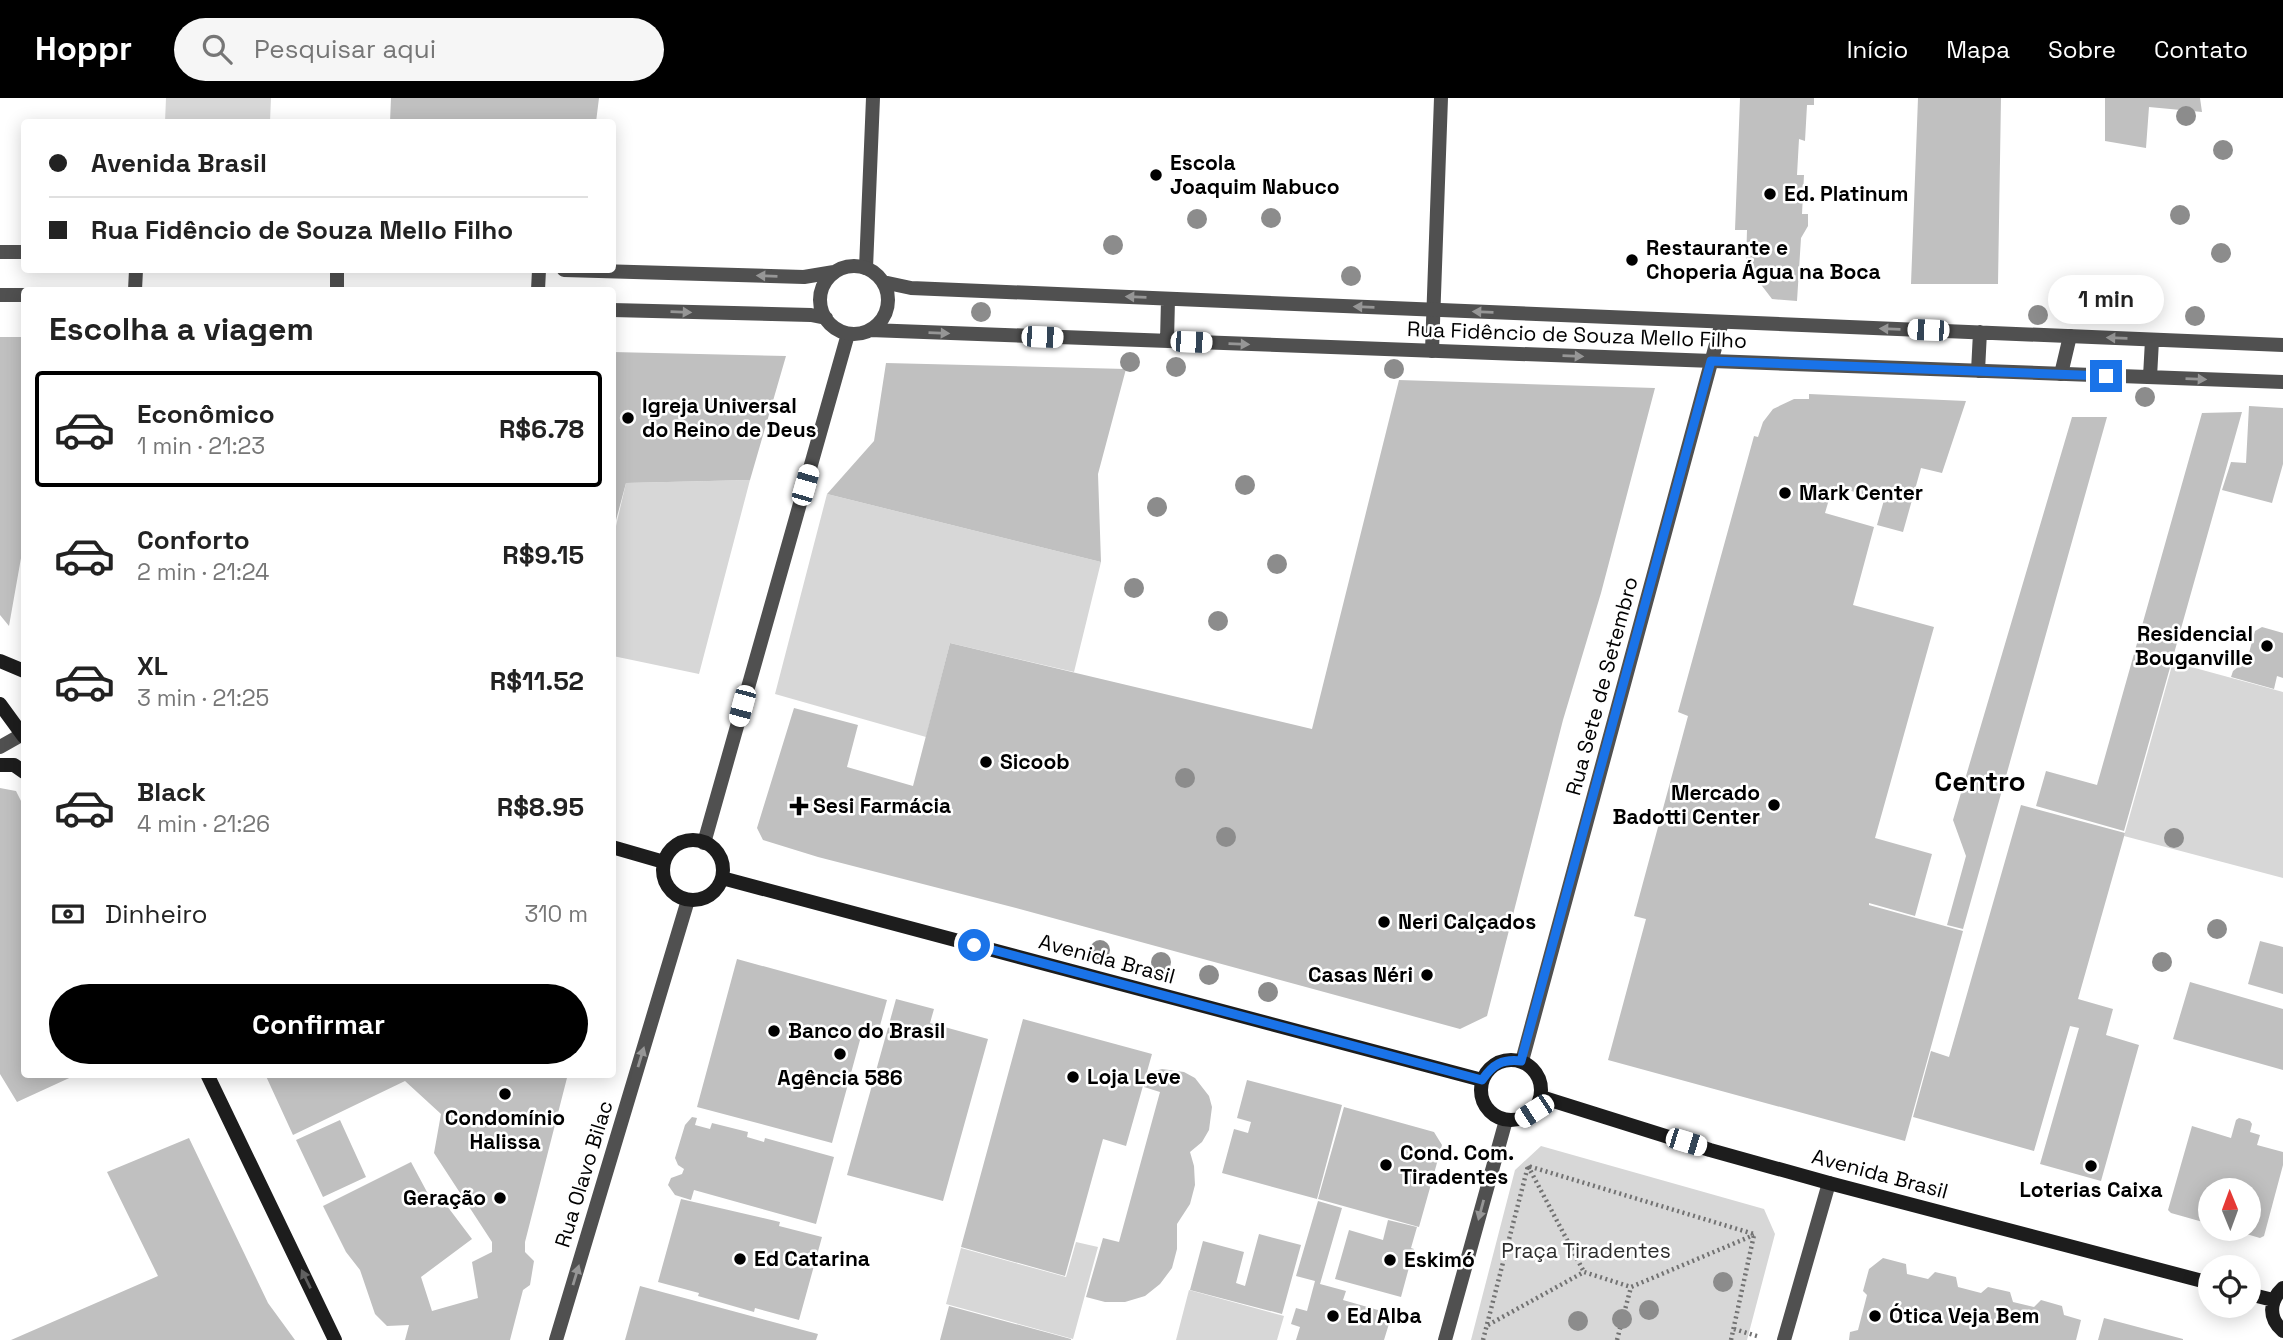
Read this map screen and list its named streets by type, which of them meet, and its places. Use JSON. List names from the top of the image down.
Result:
{
  "streets": {
    "main road": ["Avenida Brasil"],
    "street": ["Rua Fidêncio de Souza Mello Filho", "Rua Sete de Setembro", "Rua Olavo Bilac"]
  },
  "crossings": [
    ["Rua Fidêncio de Souza Mello Filho", "Rua Sete de Setembro"],
    ["Rua Sete de Setembro", "Avenida Brasil"],
    ["Avenida Brasil", "Rua Olavo Bilac"]
  ],
  "one_way": ["Rua Olavo Bilac"],
  "districts": ["Centro"],
  "parks": ["Praça Tiradentes"],
  "places": {
    "other": [
      "Escola Joaquim Nabuco",
      "Ed. Platinum",
      "Restaurante e Choperia Água na Boca",
      "Igreja Universal do Reino de Deus",
      "Mark Center",
      "Residencial Bouganville",
      "Sicoob",
      "Mercado Badotti Center",
      "Neri Calçados",
      "Casas Néri",
      "Banco do Brasil",
      "Agência 586",
      "Loja Leve",
      "Condomínio Halissa",
      "Cond. Com. Tiradentes",
      "Loterias Caixa",
      "Geração",
      "Ed Catarina",
      "Eskimó",
      "Ed Alba",
      "Ótica Veja Bem"
    ],
    "health": ["Sesi Farmácia"]
  },
  "north": "top",
  "page": {
    "header": "Hoppr",
    "search": "Pesquisar aqui",
    "nav": [
      "Início",
      "Mapa",
      "Sobre",
      "Contato"
    ],
    "banner": ["Avenida Brasil", "Rua Fidêncio de Souza Mello Filho"],
    "bubble": "1 min",
    "heading": "Escolha a viagem",
    "list": [
      {
        "name": "Econômico",
        "note": "1 min · 21:23",
        "value": "R$6.78"
      },
      {
        "name": "Conforto",
        "note": "2 min · 21:24",
        "value": "R$9.15"
      },
      {
        "name": "XL",
        "note": "3 min · 21:25",
        "value": "R$11.52"
      },
      {
        "name": "Black",
        "note": "4 min · 21:26",
        "value": "R$8.95"
      }
    ],
    "pay": ["Dinheiro", "310 m"],
    "buttons": "Confirmar"
  }
}
